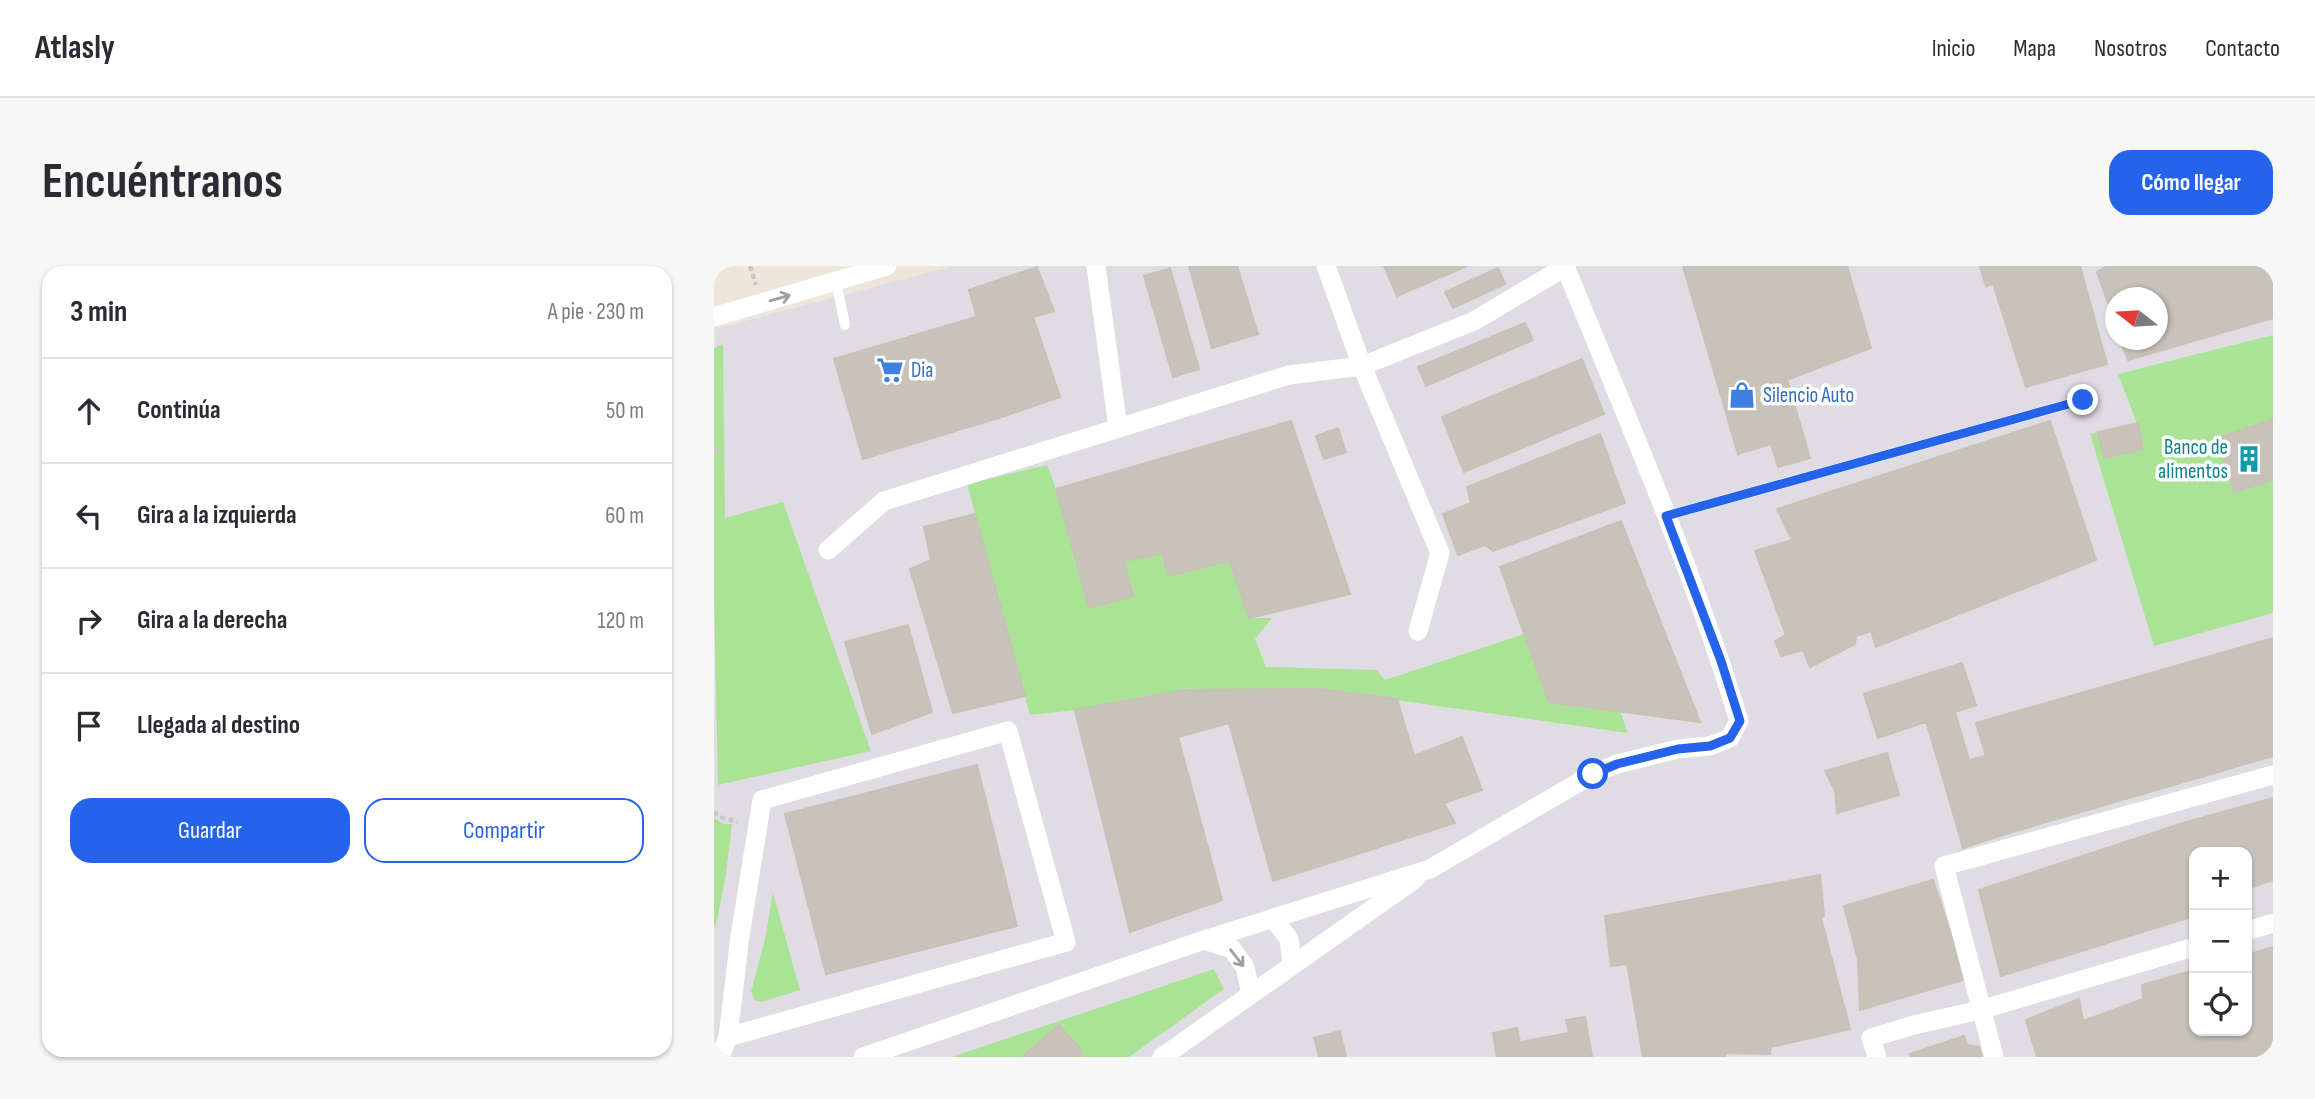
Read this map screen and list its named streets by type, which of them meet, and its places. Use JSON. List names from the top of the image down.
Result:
{
  "places": {
    "supermarket": ["Dia"],
    "shop": ["Silencio Auto"],
    "building": ["Banco de alimentos"]
  },
  "north": "left",
  "page": {
    "header": "Atlasly",
    "nav": [
      "Inicio",
      "Mapa",
      "Nosotros",
      "Contacto"
    ],
    "buttons": [
      "Cómo llegar",
      ["Guardar", "Compartir"]
    ],
    "title": "Encuéntranos",
    "heading": ["3 min", "A pie · 230 m"],
    "list": [
      ["Continúa", "50 m"],
      ["Gira a la izquierda", "60 m"],
      ["Gira a la derecha", "120 m"],
      "Llegada al destino"
    ],
    "map_buttons": ["+", "−"]
  }
}
